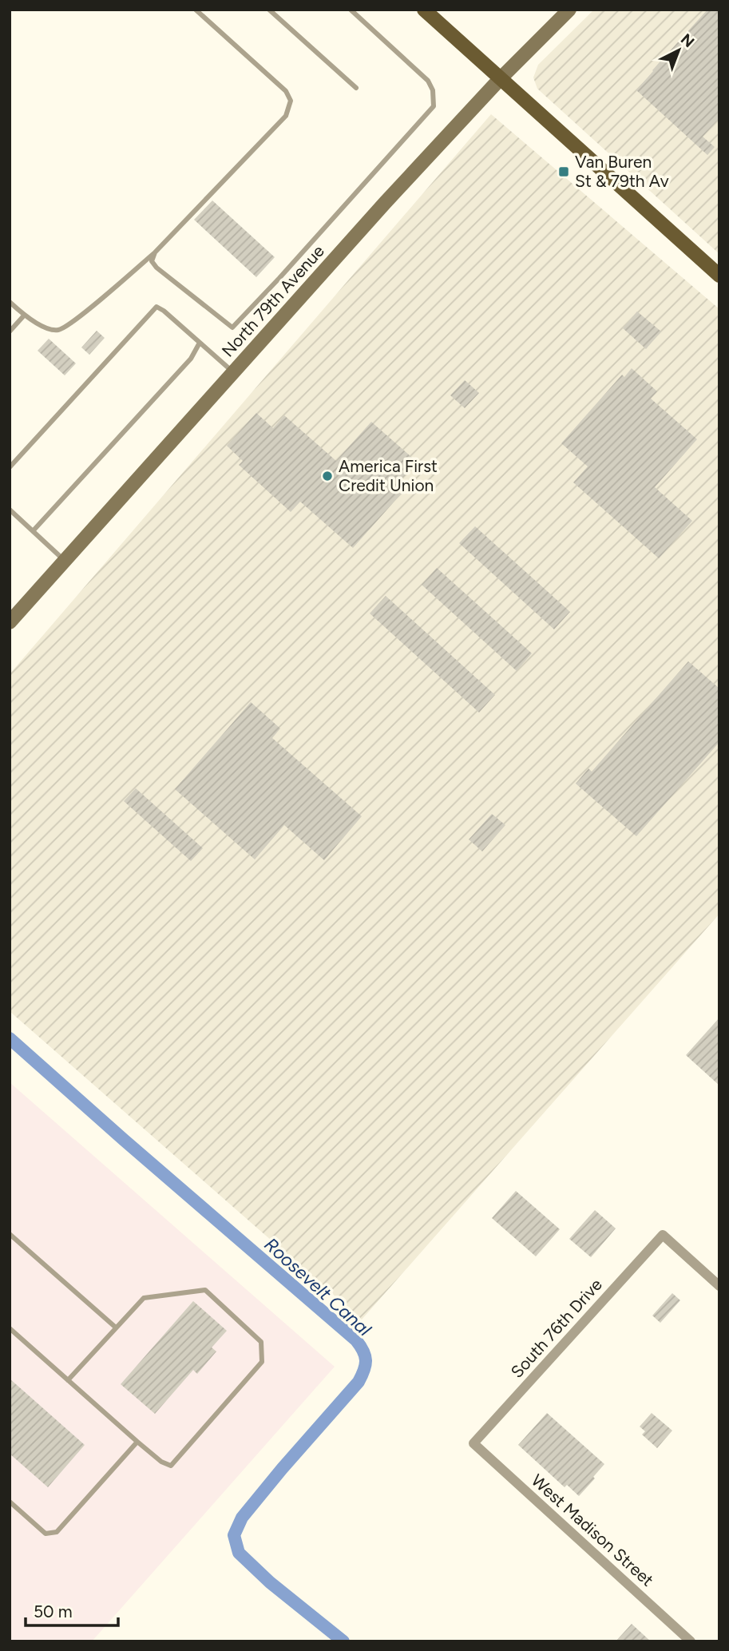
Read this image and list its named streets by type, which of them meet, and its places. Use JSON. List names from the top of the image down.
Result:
{
  "streets": {
    "street": ["North 79th Avenue", "South 76th Drive", "West Madison Street"]
  },
  "crossings": [
    ["South 76th Drive", "West Madison Street"]
  ],
  "water": ["Roosevelt Canal"],
  "places": {
    "transit": ["Van Buren St & 79th Av"],
    "other": ["America First Credit Union"]
  },
  "scale_bar": "50 m",
  "north": "top right"
}
